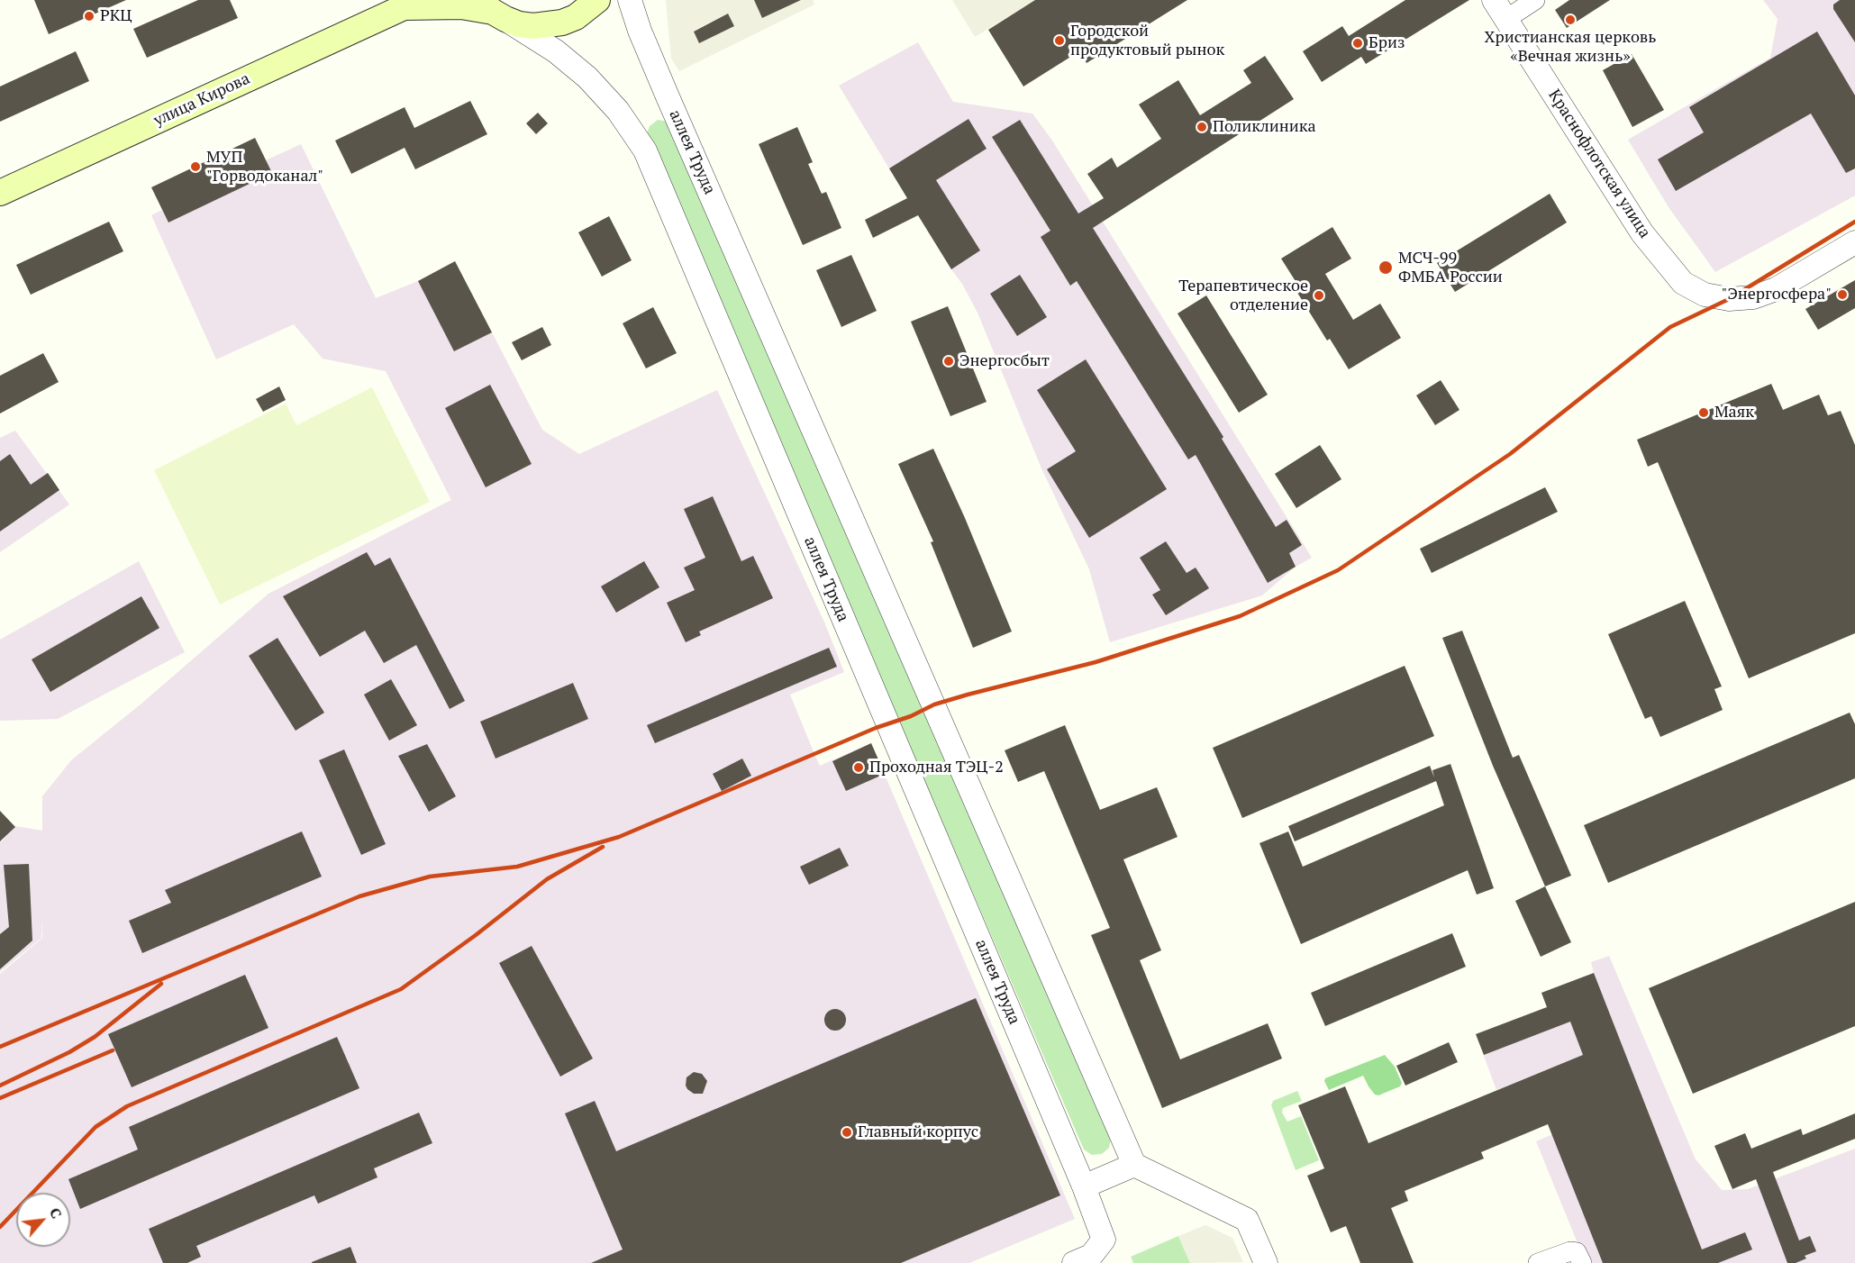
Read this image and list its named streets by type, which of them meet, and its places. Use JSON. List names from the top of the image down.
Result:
{
  "streets": {
    "main road": ["улица Кирова"],
    "street": ["аллея Труда", "Краснофлотская улица"]
  },
  "crossings": [
    ["улица Кирова", "аллея Труда"]
  ],
  "places": [
    "РКЦ",
    "Христианская церковь «Вечная жизнь»",
    "Городской продуктовый рынок",
    "Бриз",
    "Поликлиника",
    "МУП \"Горводоканал\"",
    "МСЧ-99 ФМБА России",
    "\"Энергосфера\"",
    "Терапевтическое отделение",
    "Энергосбыт",
    "Маяк",
    "Проходная ТЭЦ-2",
    "Главный корпус"
  ],
  "north": "top right"
}
